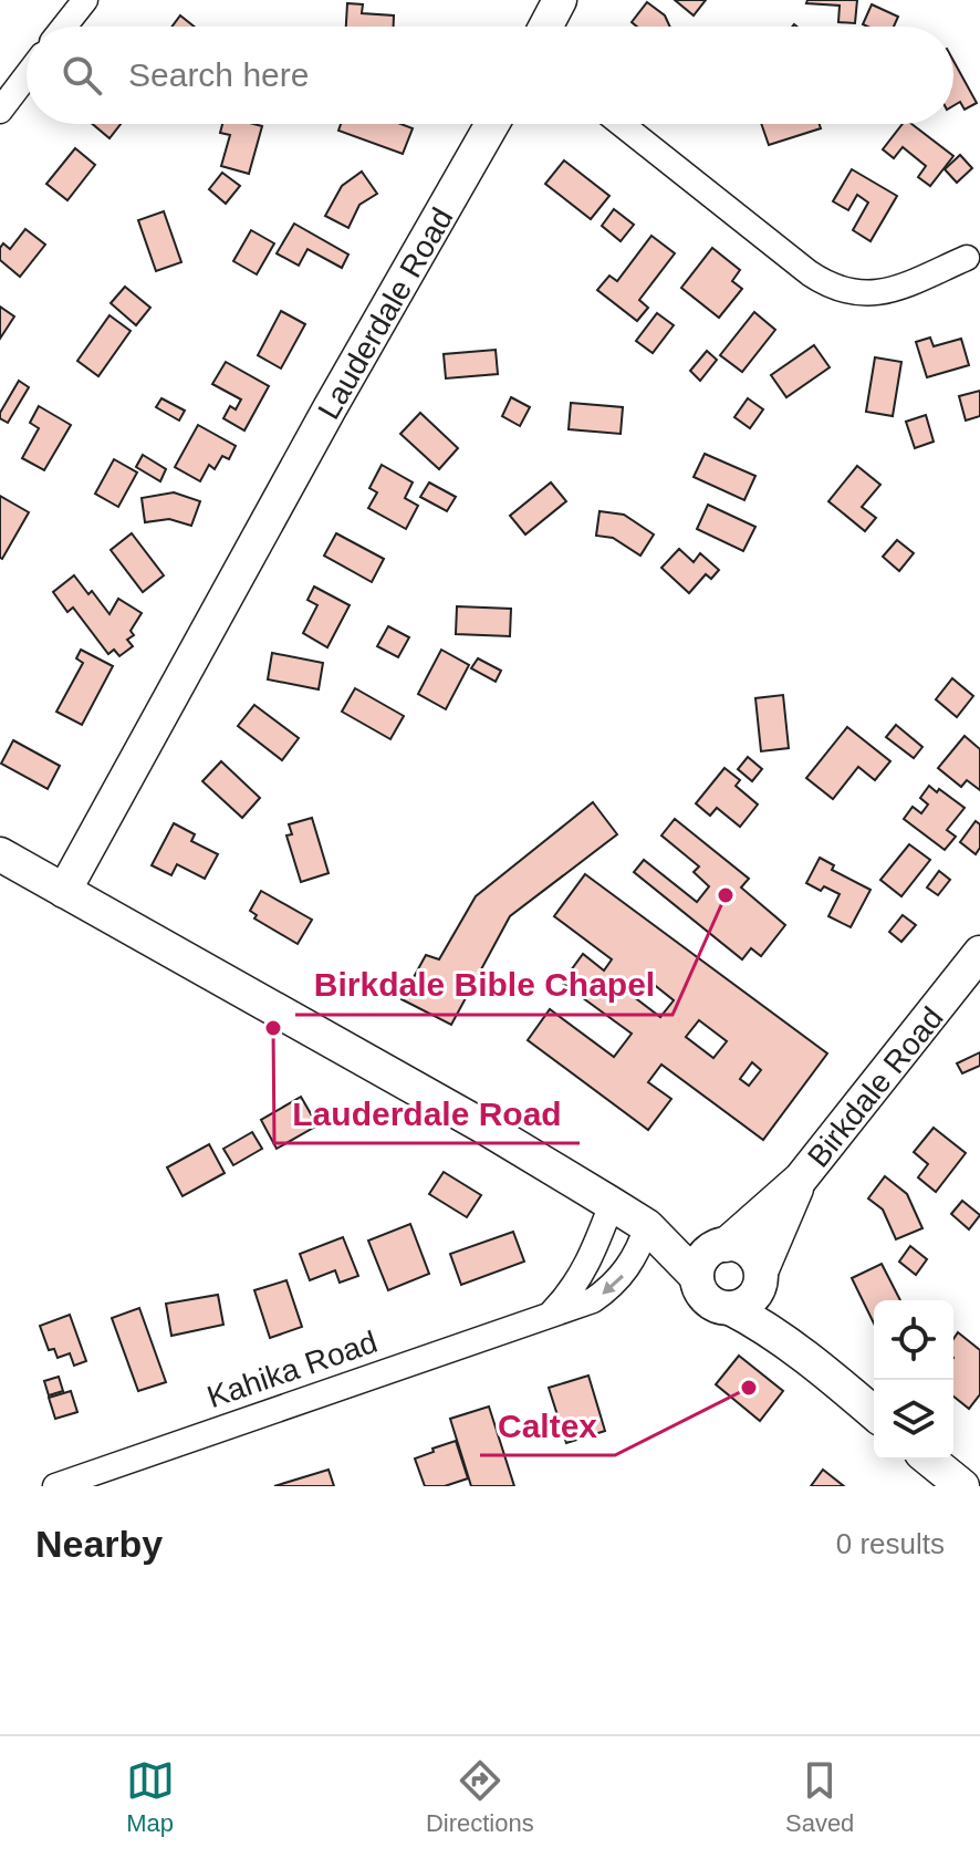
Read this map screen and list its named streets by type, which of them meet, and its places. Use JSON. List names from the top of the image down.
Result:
{
  "streets": {
    "main road": ["Lauderdale Road", "Birkdale Road"],
    "street": ["Kahika Road"]
  },
  "places": ["Birkdale Bible Chapel", "Lauderdale Road", "Caltex"],
  "page": {
    "search": "Search here",
    "heading": ["Nearby", "0 results"],
    "nav": ["Map", "Directions", "Saved"]
  }
}
